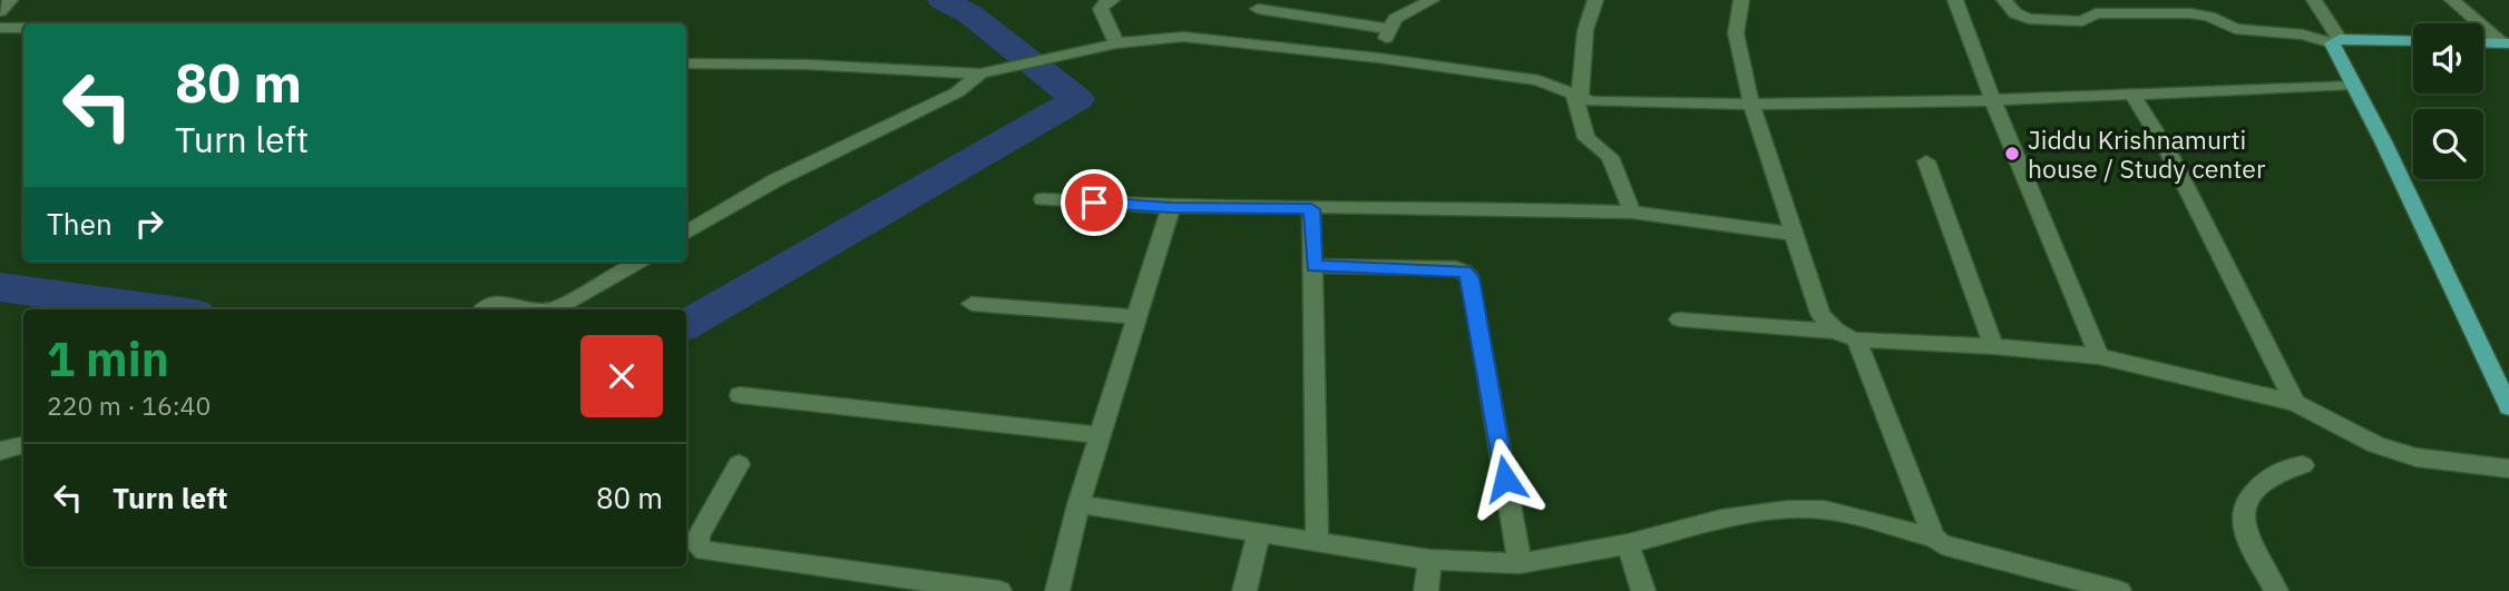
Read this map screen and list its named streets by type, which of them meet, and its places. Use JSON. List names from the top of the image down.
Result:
{
  "places": ["Jiddu Krishnamurti house / Study center"],
  "page": {
    "turn": ["80 m", "Turn left"],
    "then": "Then",
    "heading": ["1 min", "220 m · 16:40"],
    "list": [
      {
        "name": "Turn left",
        "value": "80 m"
      }
    ]
  }
}
